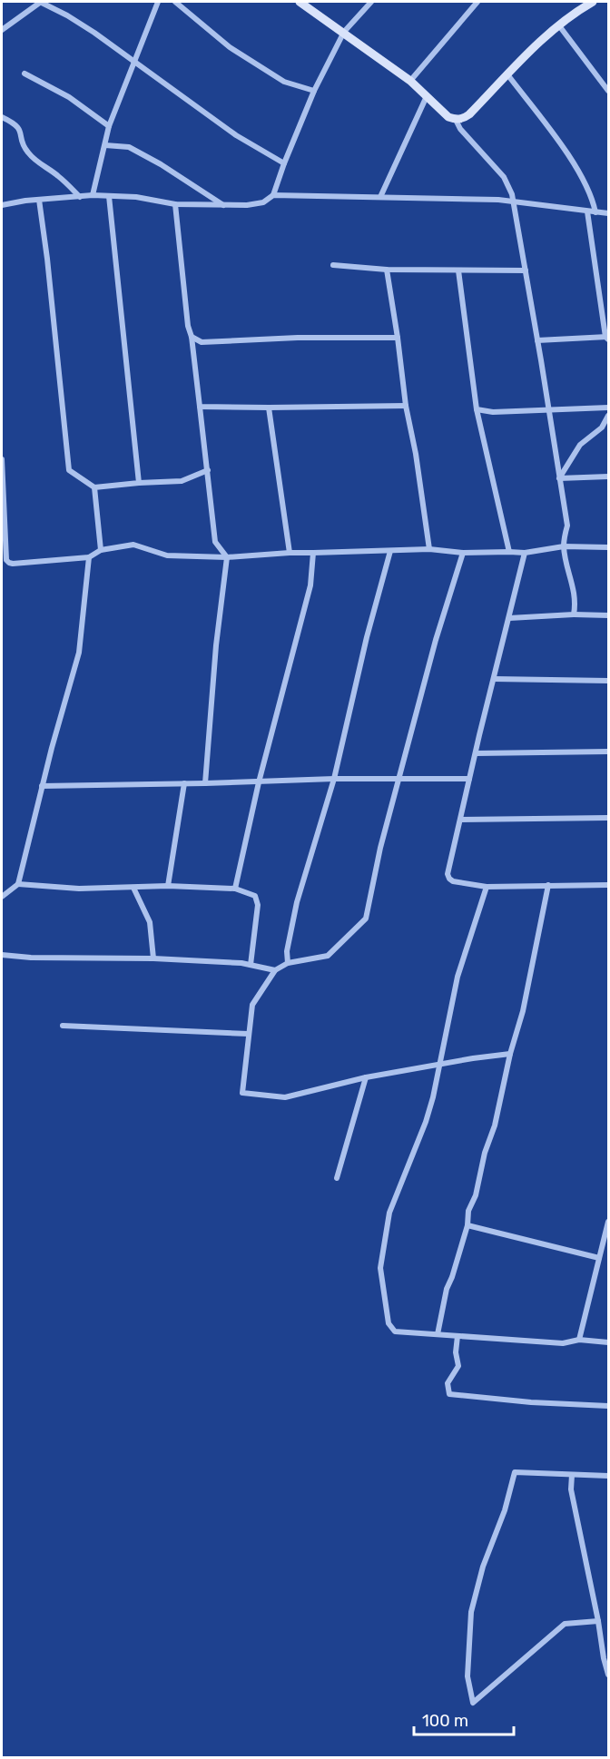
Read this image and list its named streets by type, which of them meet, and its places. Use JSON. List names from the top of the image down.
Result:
{
  "scale_bar": "100 m"
}
